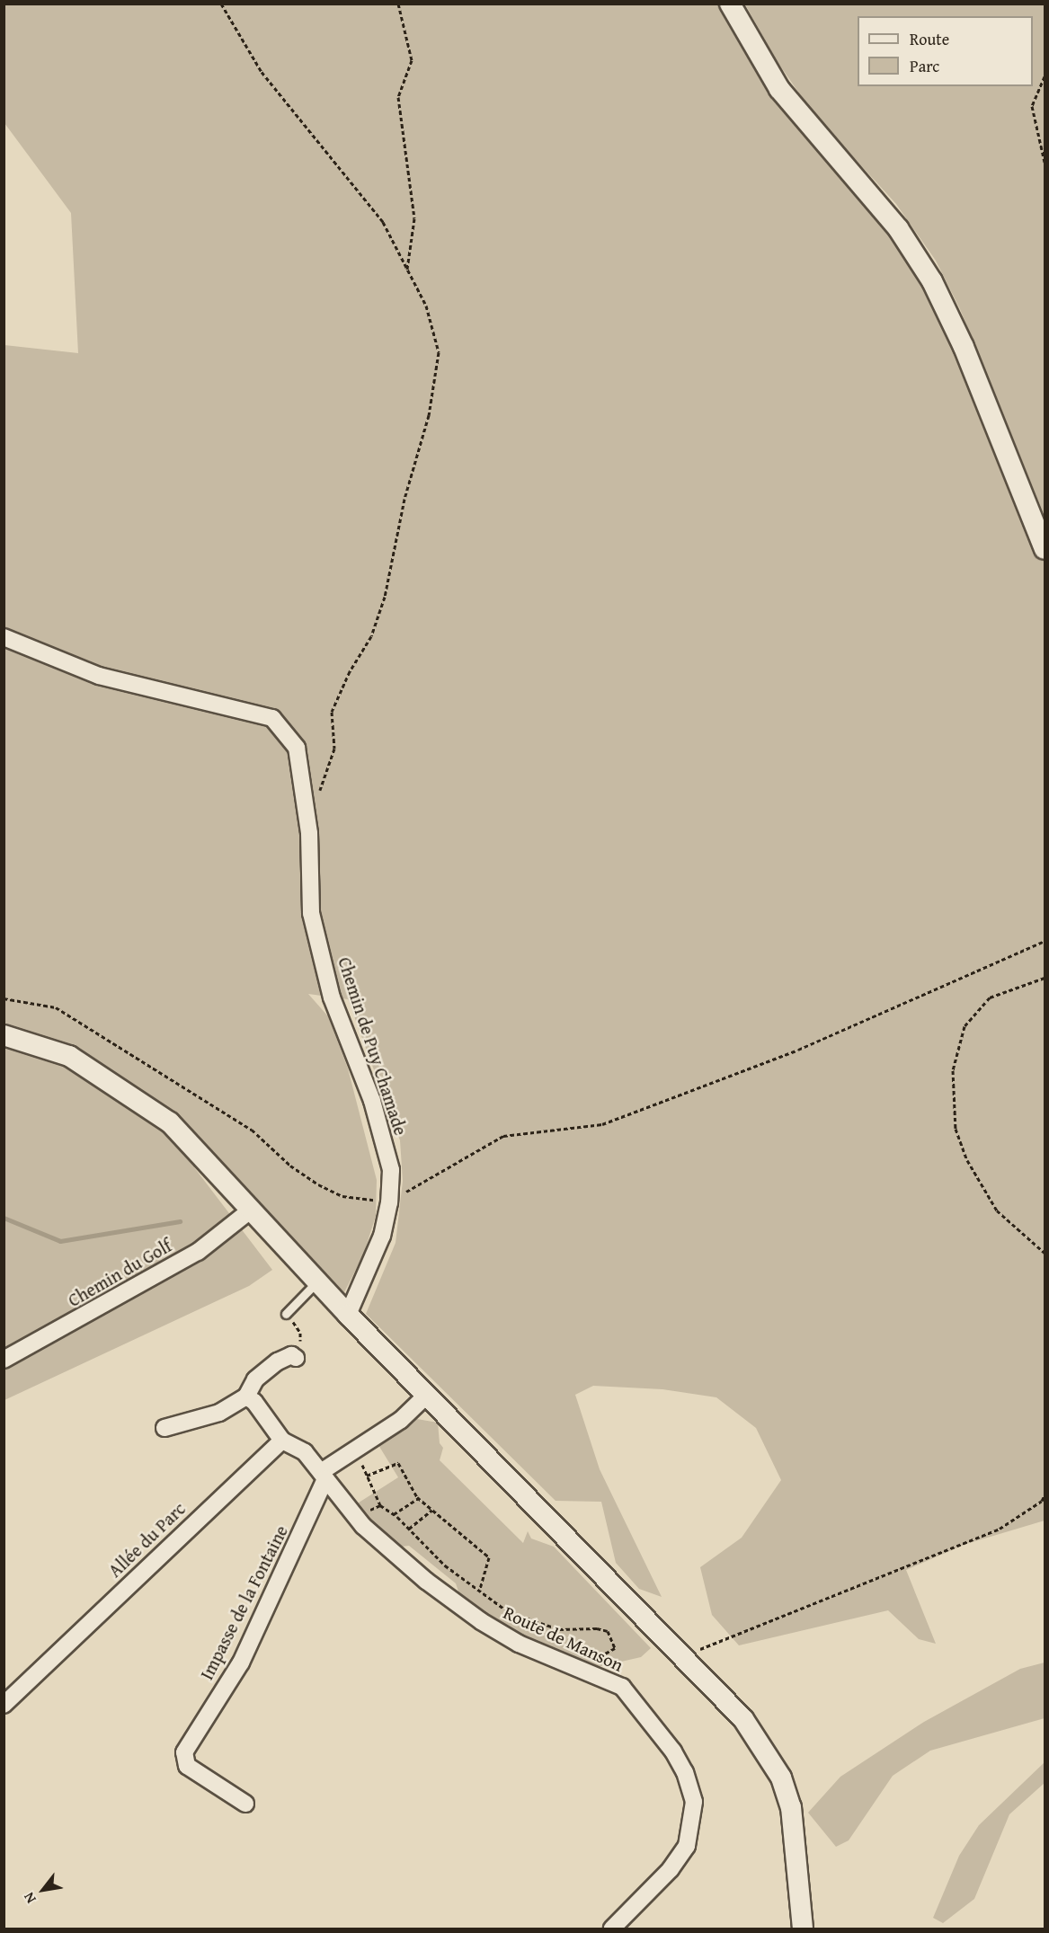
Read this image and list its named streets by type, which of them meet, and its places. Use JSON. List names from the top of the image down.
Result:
{
  "streets": {
    "street": [
      "Chemin de Puy Chamade",
      "Chemin du Golf",
      "Allée du Parc",
      "Impasse de la Fontaine",
      "Route de Manson"
    ]
  },
  "crossings": [
    ["Impasse de la Fontaine", "Route de Manson"]
  ],
  "legend": ["Route", "Parc"],
  "north": "bottom left"
}
